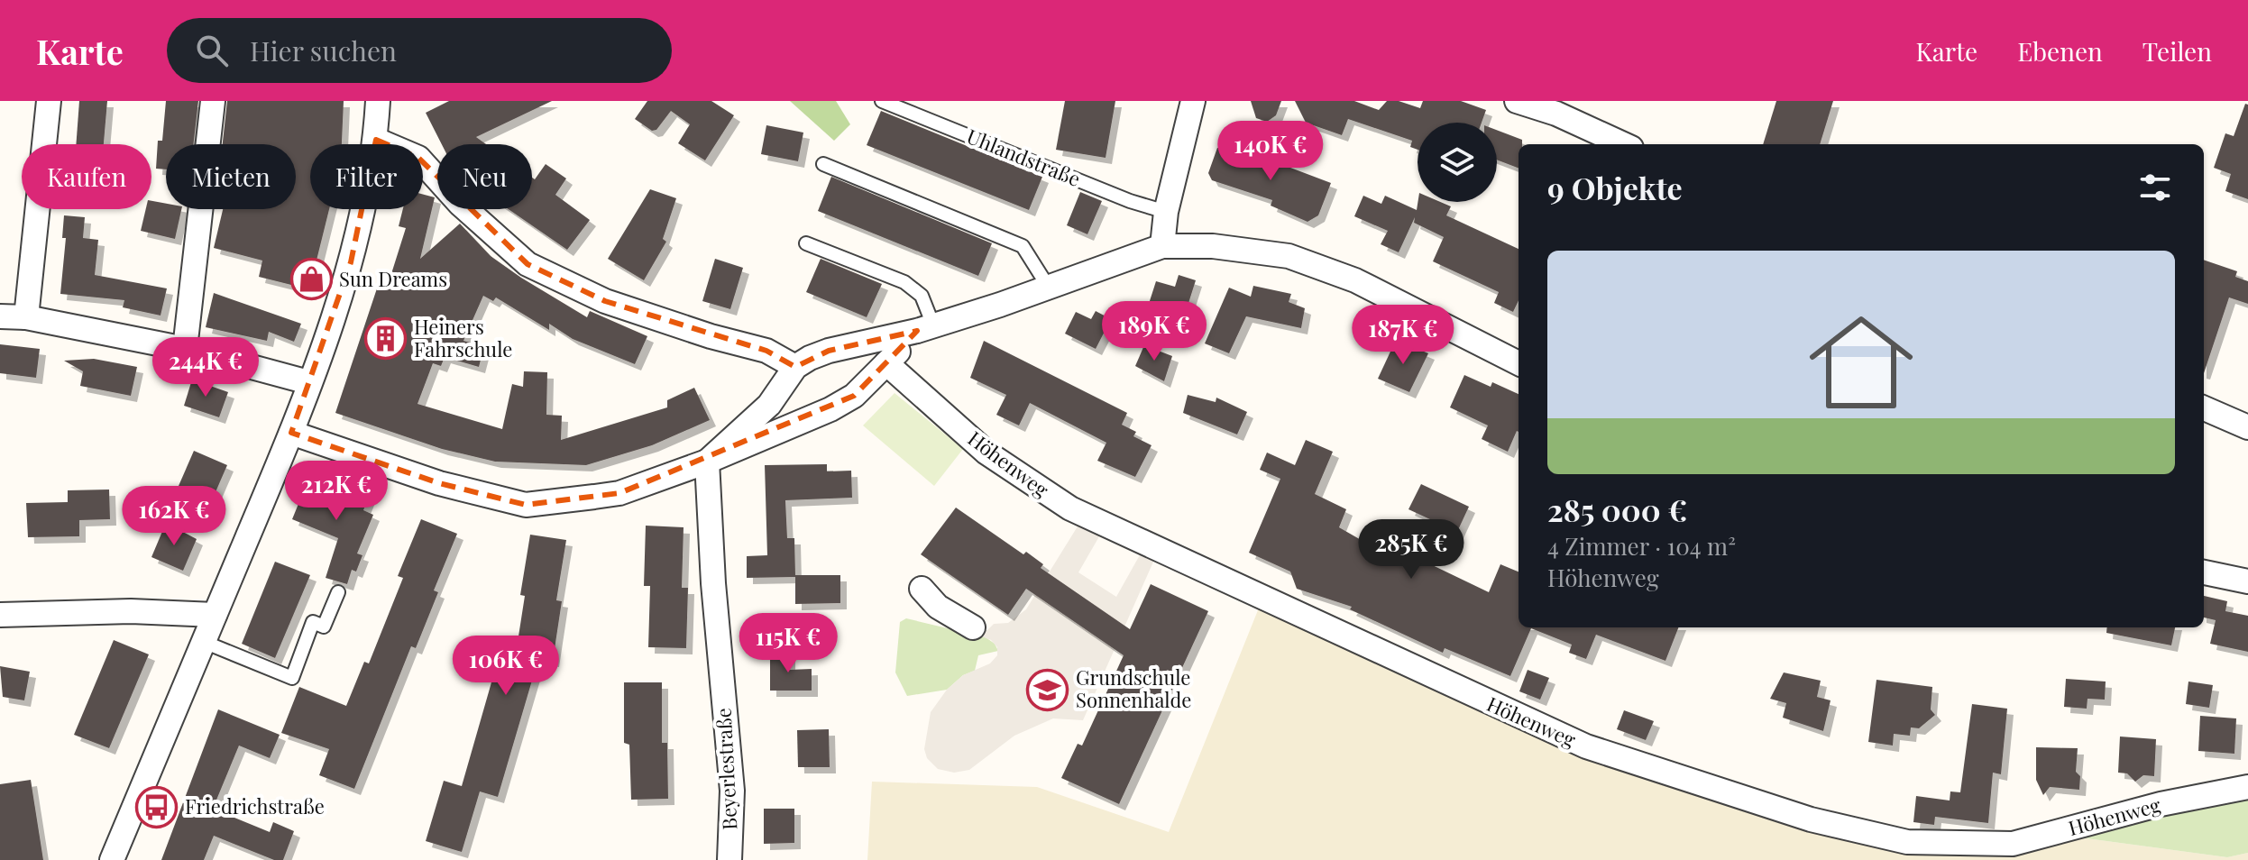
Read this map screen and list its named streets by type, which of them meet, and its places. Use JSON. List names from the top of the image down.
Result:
{
  "streets": {
    "street": ["Höhenweg", "Beyerlestraße"],
    "lane": ["Uhlandstraße"]
  },
  "places": {
    "shop": ["Sun Dreams"],
    "building": ["Heiners Fahrschule"],
    "school or university": ["Grundschule Sonnenhalde"],
    "bus stop": ["Friedrichstraße"]
  },
  "page": {
    "header": "Karte",
    "search": "Hier suchen",
    "nav": ["Karte", "Ebenen", "Teilen"],
    "price": [
      "140K €",
      "189K €",
      "187K €",
      "244K €",
      "212K €",
      "162K €",
      "285K €",
      "115K €",
      "106K €"
    ],
    "chip": [
      "Kaufen",
      "Mieten",
      "Filter",
      "Neu"
    ],
    "heading": "9 Objekte",
    "list": [
      {
        "name": "285 000 €",
        "note": "4 Zimmer · 104 m² · Höhenweg"
      }
    ]
  }
}
